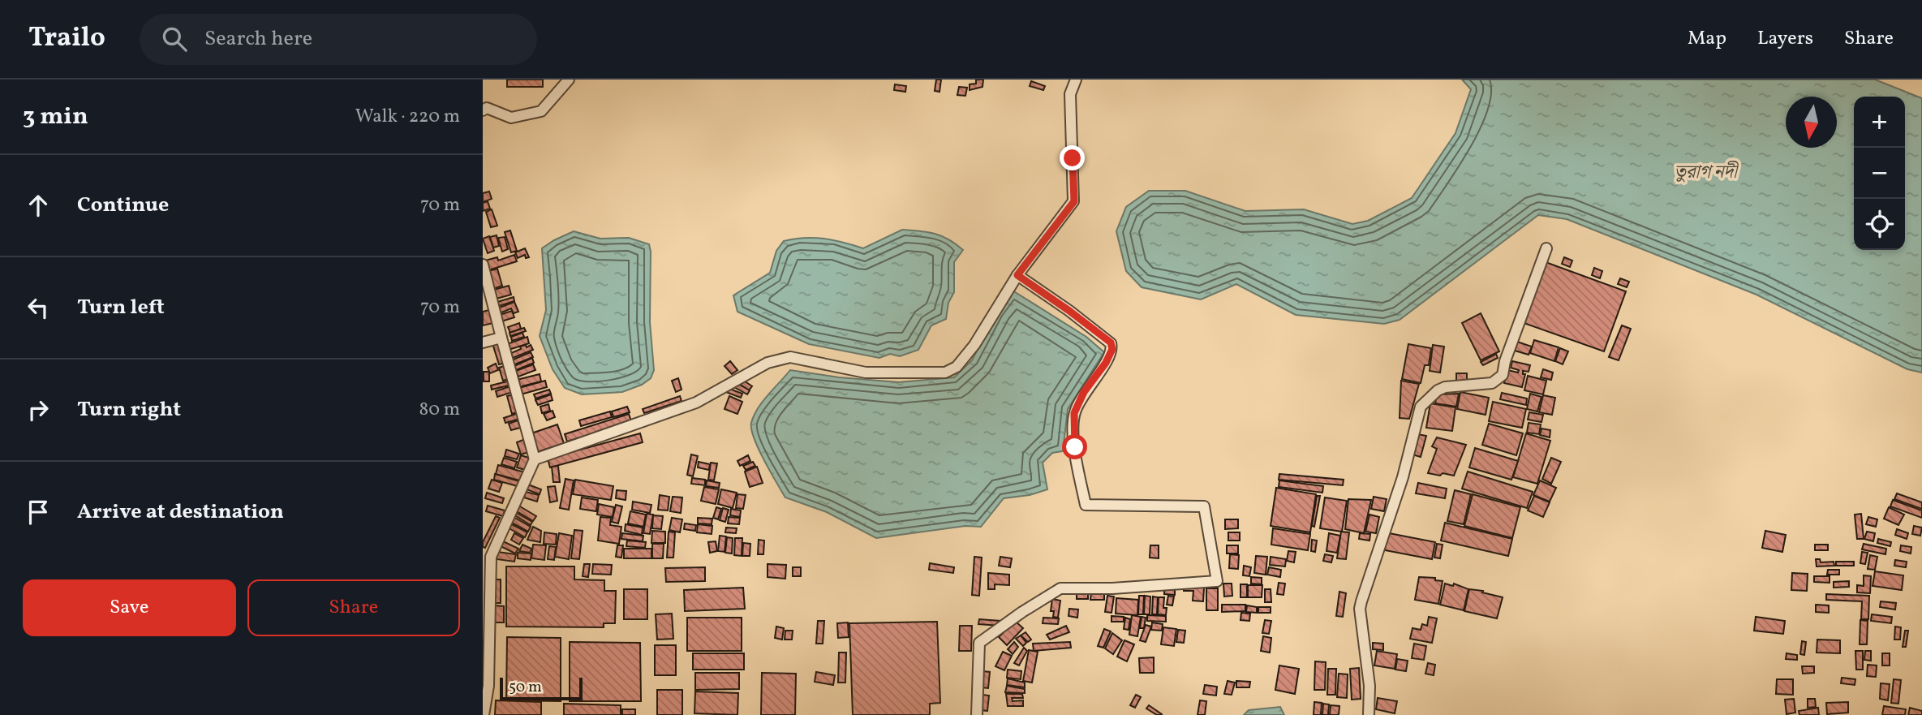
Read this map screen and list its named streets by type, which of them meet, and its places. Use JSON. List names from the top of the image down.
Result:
{
  "water": ["তুরাগ নদী"],
  "scale_bar": "50 m",
  "north": "bottom",
  "page": {
    "header": "Trailo",
    "search": "Search here",
    "nav": ["Map", "Layers", "Share"],
    "heading": ["3 min", "Walk · 220 m"],
    "map_buttons": ["+", "−"],
    "list": [
      ["Continue", "70 m"],
      ["Turn left", "70 m"],
      ["Turn right", "80 m"],
      "Arrive at destination"
    ],
    "buttons": ["Save", "Share"],
    "scale": "50 m"
  }
}
